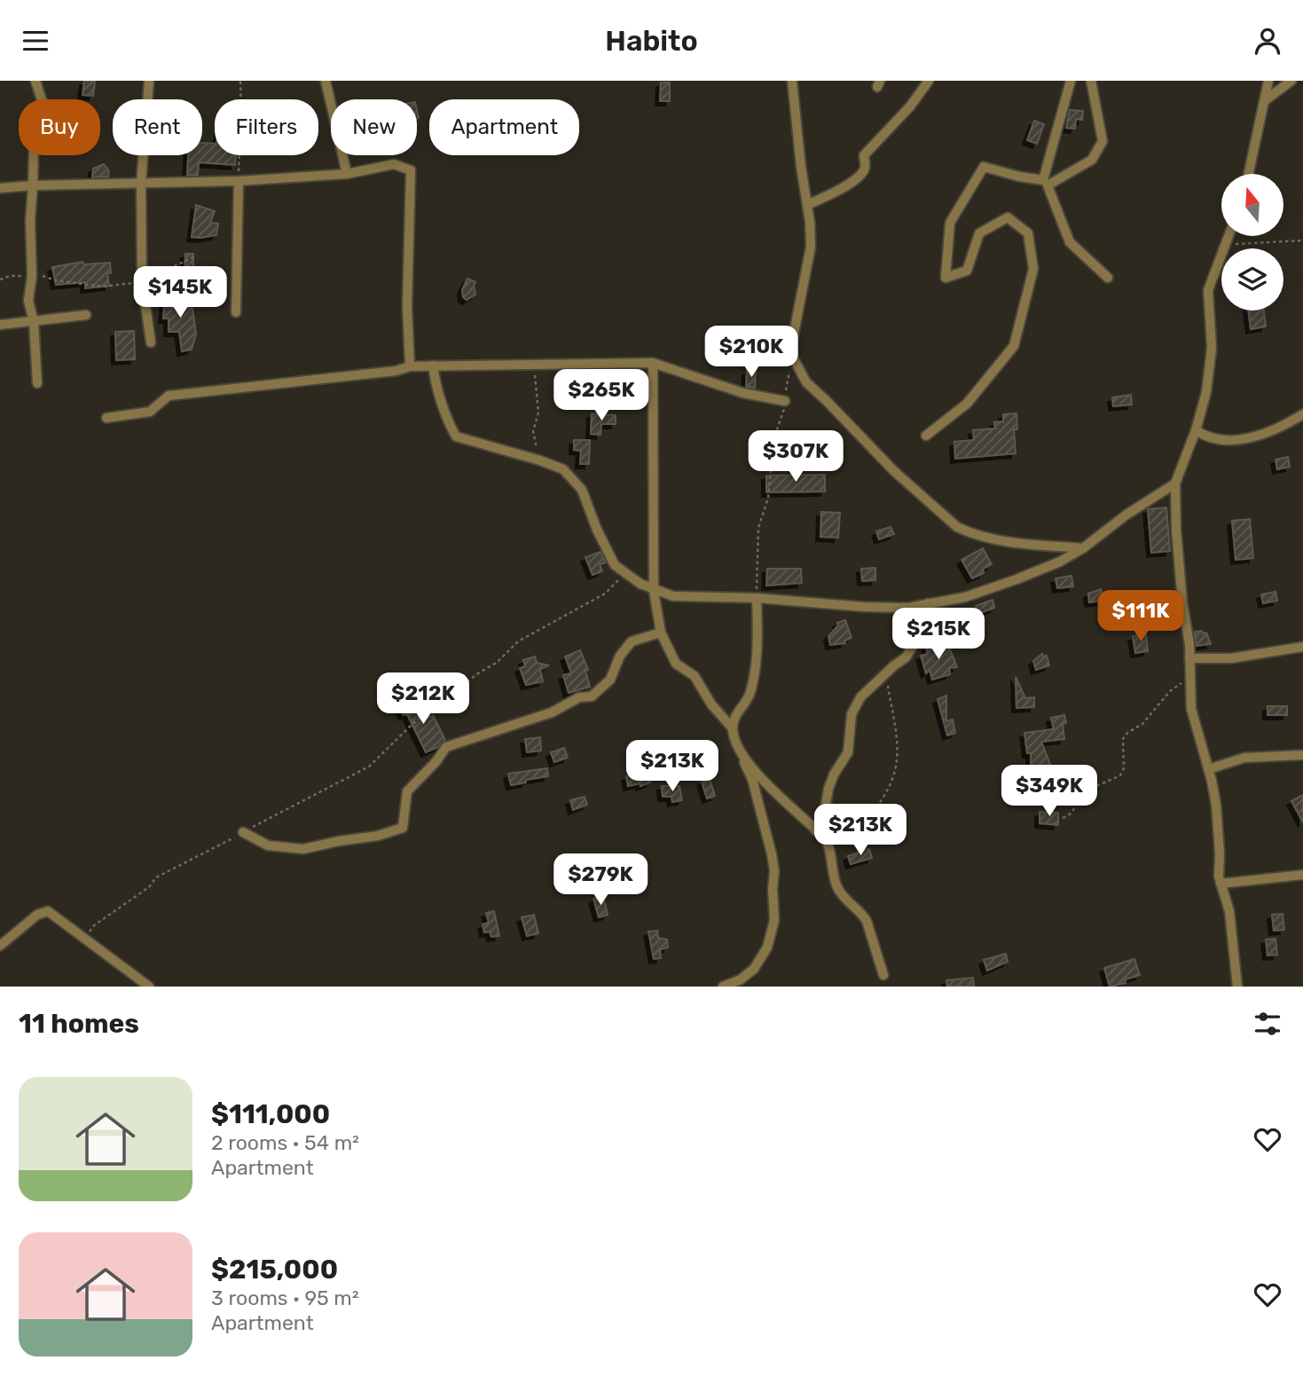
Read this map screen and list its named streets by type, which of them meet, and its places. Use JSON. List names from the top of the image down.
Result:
{
  "north": "top",
  "page": {
    "header": "Habito",
    "chip": [
      "Buy",
      "Rent",
      "Filters",
      "New",
      "Apartment"
    ],
    "price": [
      "$145K",
      "$210K",
      "$265K",
      "$307K",
      "$111K",
      "$215K",
      "$212K",
      "$213K",
      "$349K",
      "$213K",
      "$279K"
    ],
    "heading": "11 homes",
    "list": [
      {
        "name": "$111,000",
        "note": "2 rooms · 54 m² · Apartment"
      },
      {
        "name": "$215,000",
        "note": "3 rooms · 95 m² · Apartment"
      }
    ]
  }
}
